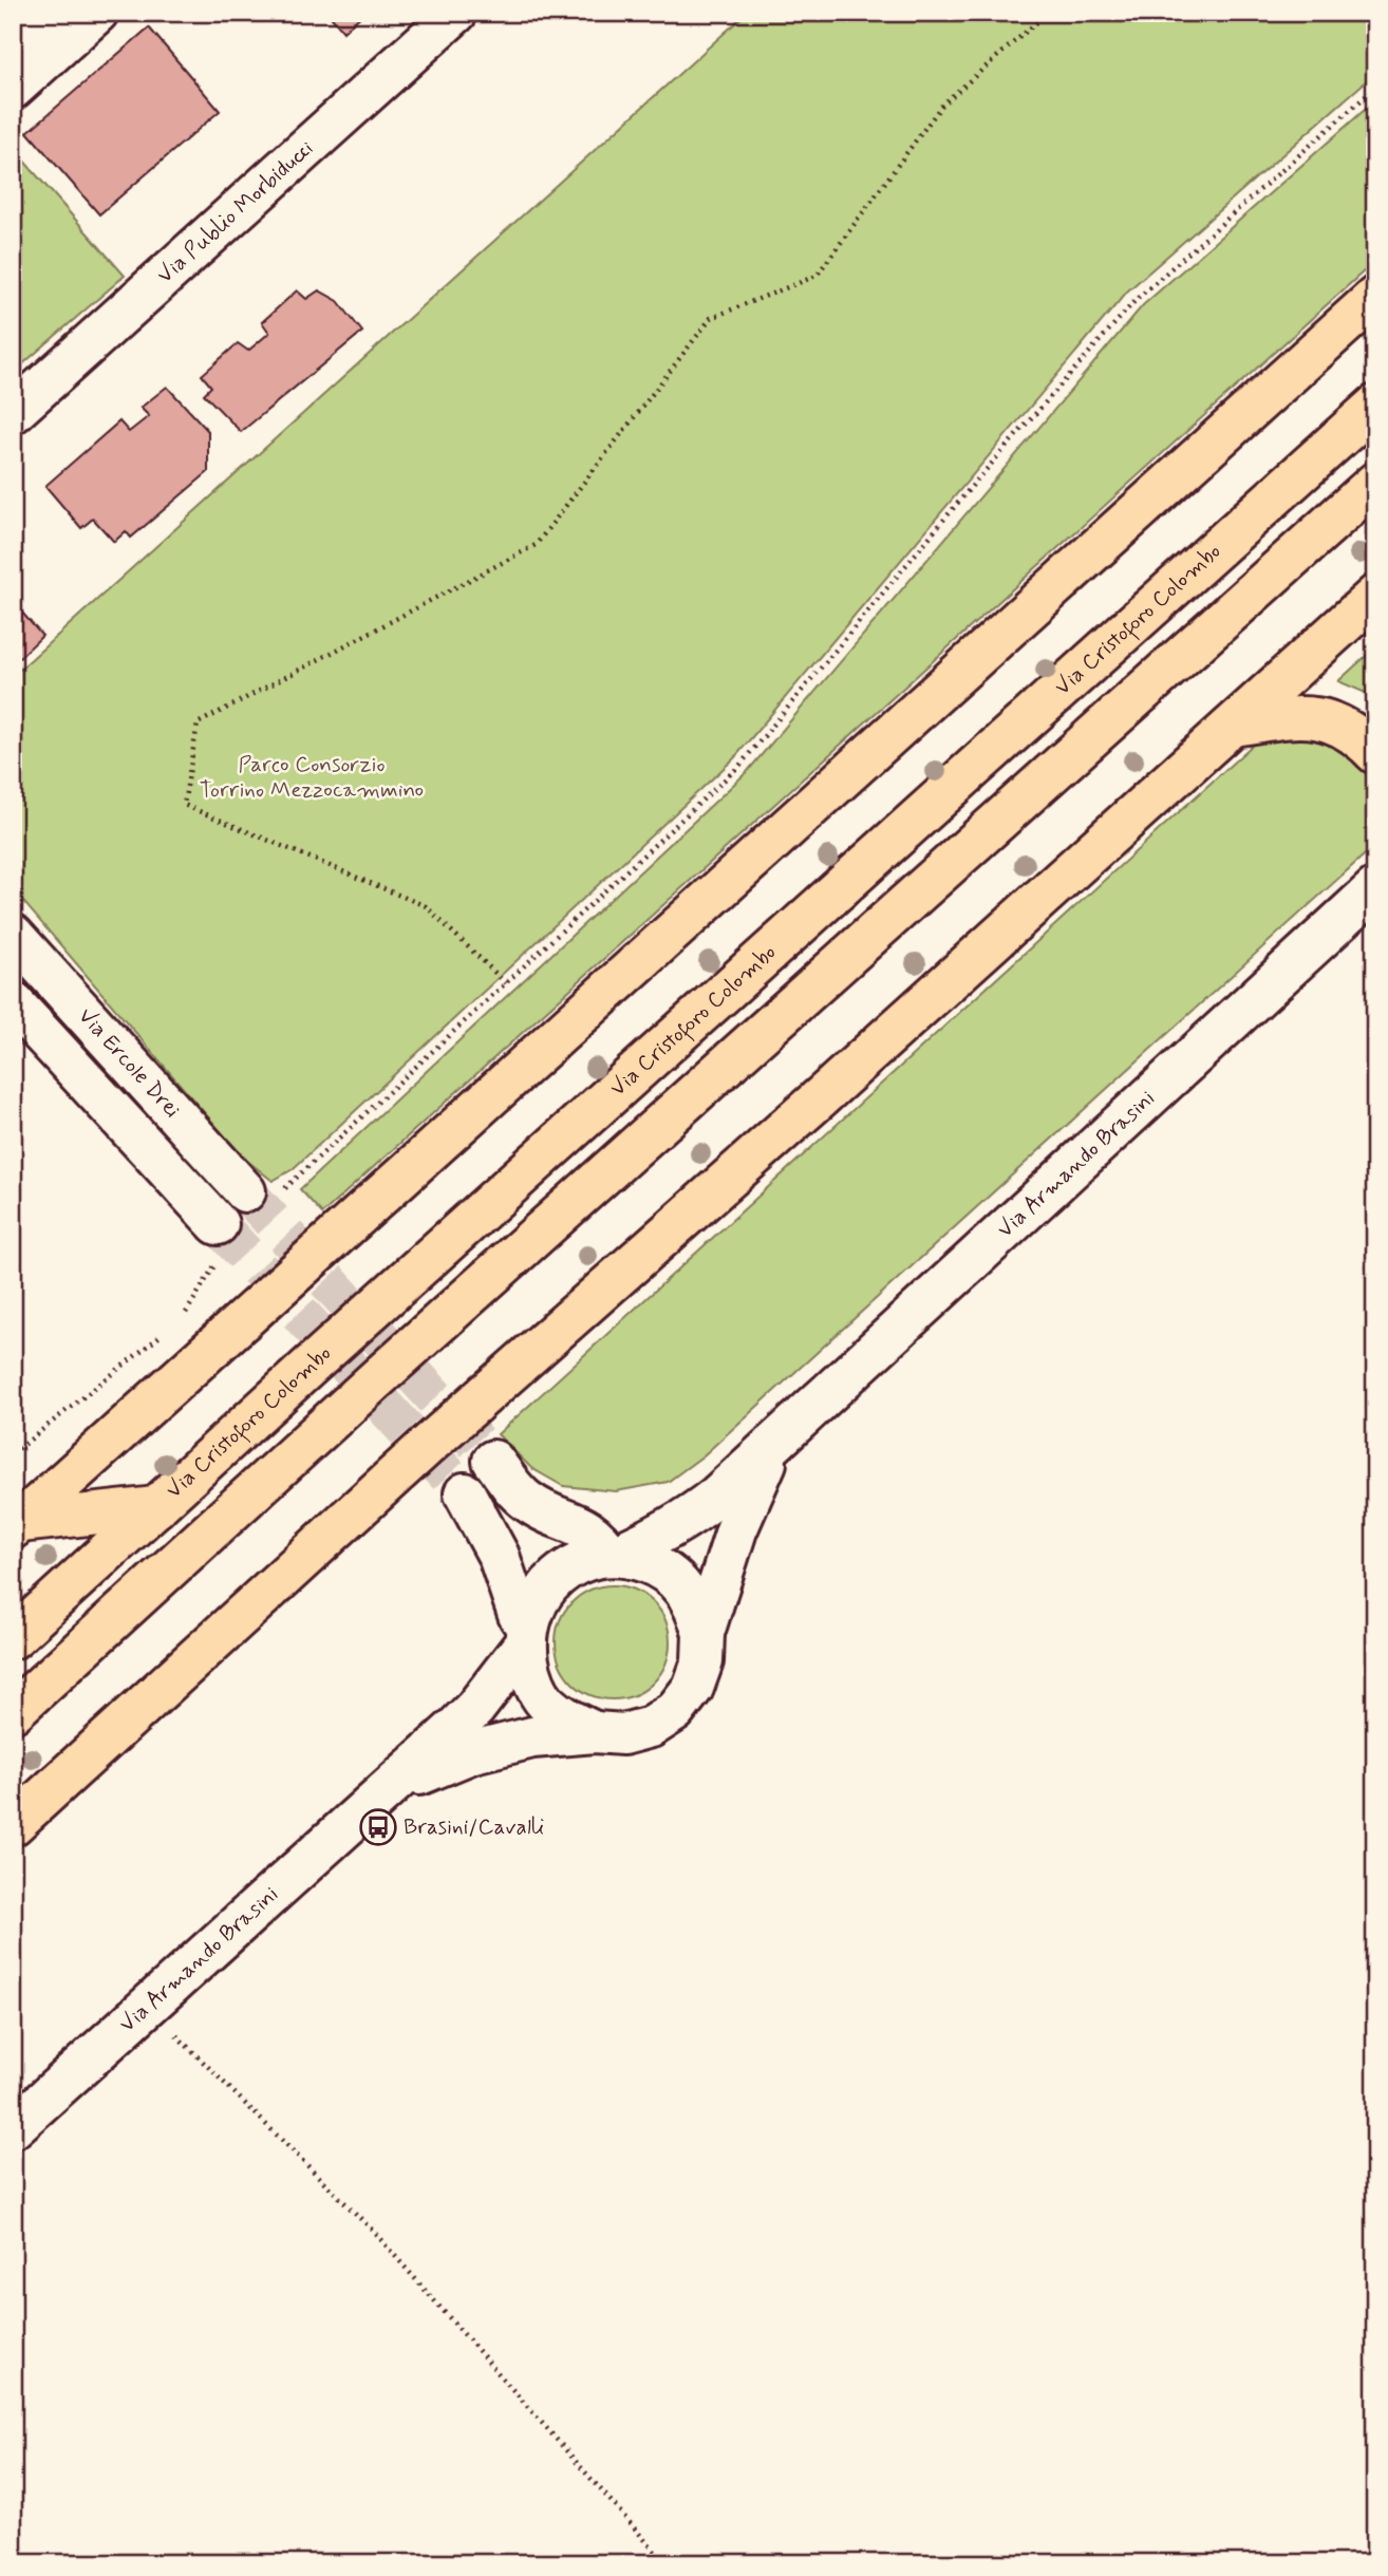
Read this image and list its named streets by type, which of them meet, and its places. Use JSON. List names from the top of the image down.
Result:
{
  "streets": {
    "main road": ["Via Cristoforo Colombo"],
    "street": ["Via Publio Morbiducci", "Via Ercole Drei", "Via Armando Brasini"]
  },
  "parks": ["Parco Consorzio Torrino Mezzocammino"],
  "places": {
    "bus stop": ["Brasini/Cavalli"]
  }
}
